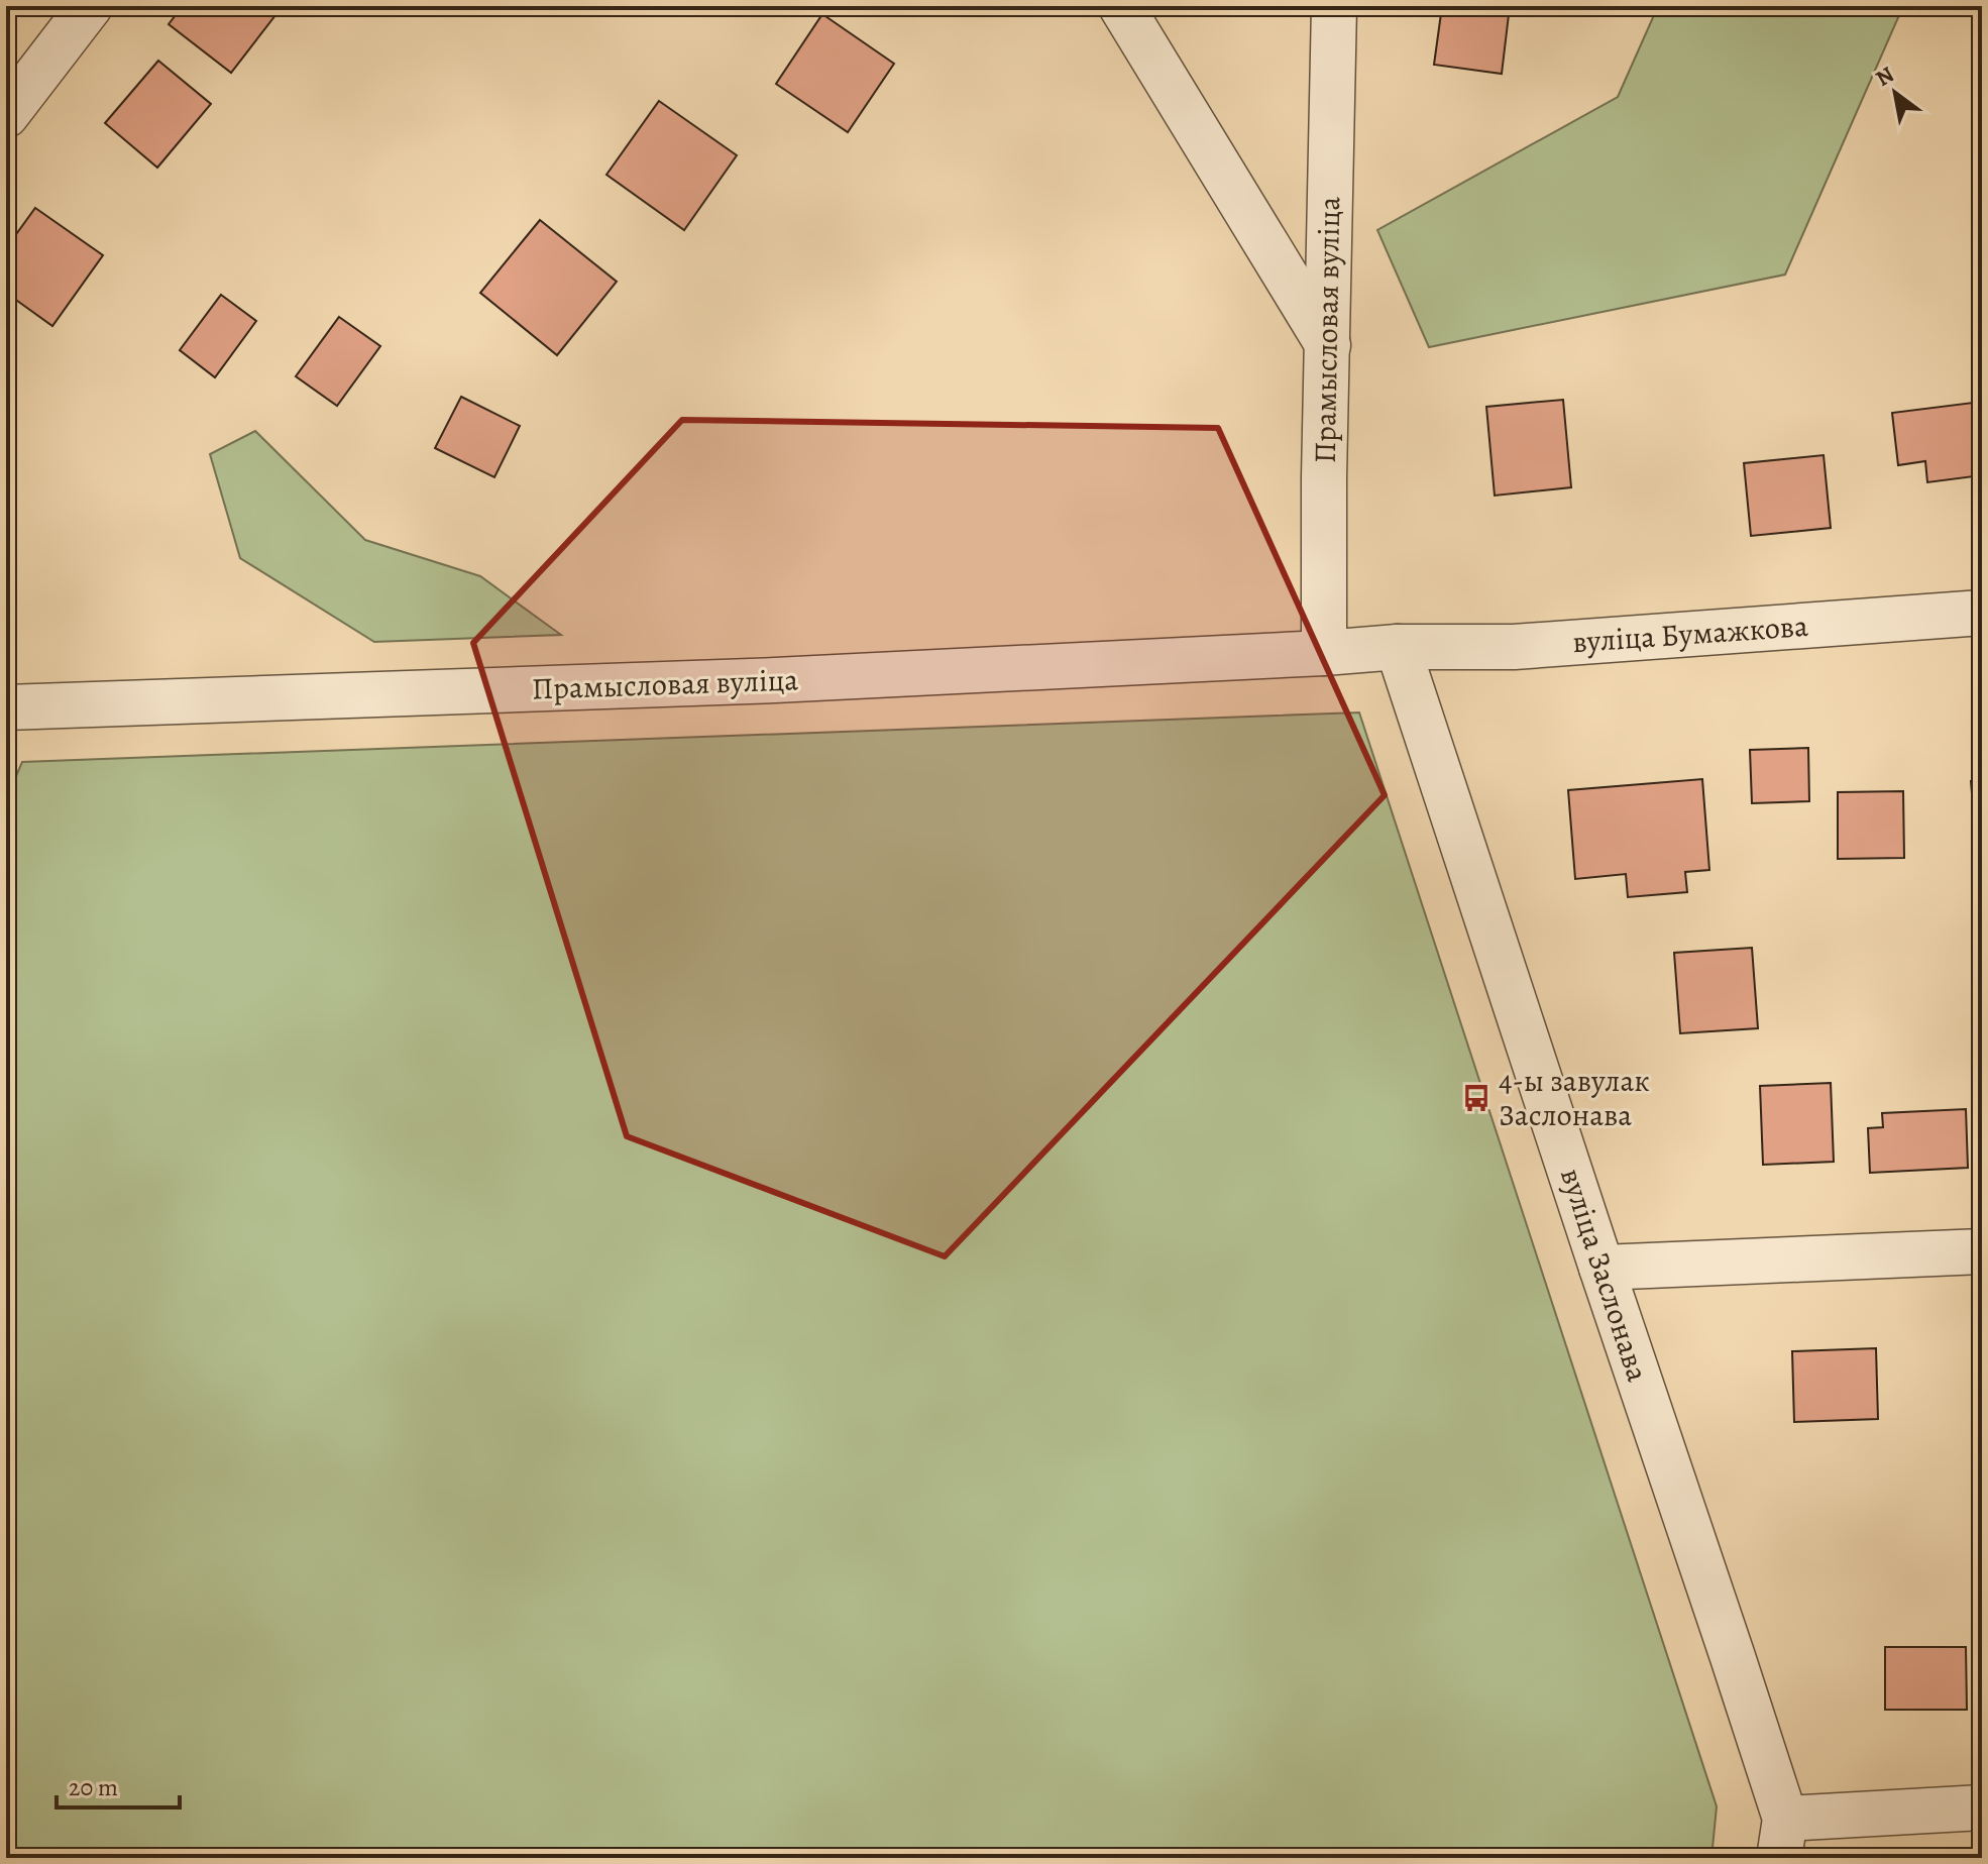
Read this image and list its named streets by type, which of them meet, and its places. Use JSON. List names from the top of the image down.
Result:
{
  "streets": {
    "street": ["Прамысловая вуліца", "вуліца Бумажкова", "вуліца Заслонава"]
  },
  "crossings": [
    ["Прамысловая вуліца", "вуліца Бумажкова"],
    ["Прамысловая вуліца", "вуліца Заслонава"],
    ["вуліца Бумажкова", "вуліца Заслонава"]
  ],
  "places": {
    "bus stop": ["4-ы завулак Заслонава"]
  },
  "scale_bar": "20 m",
  "north": "top left"
}
